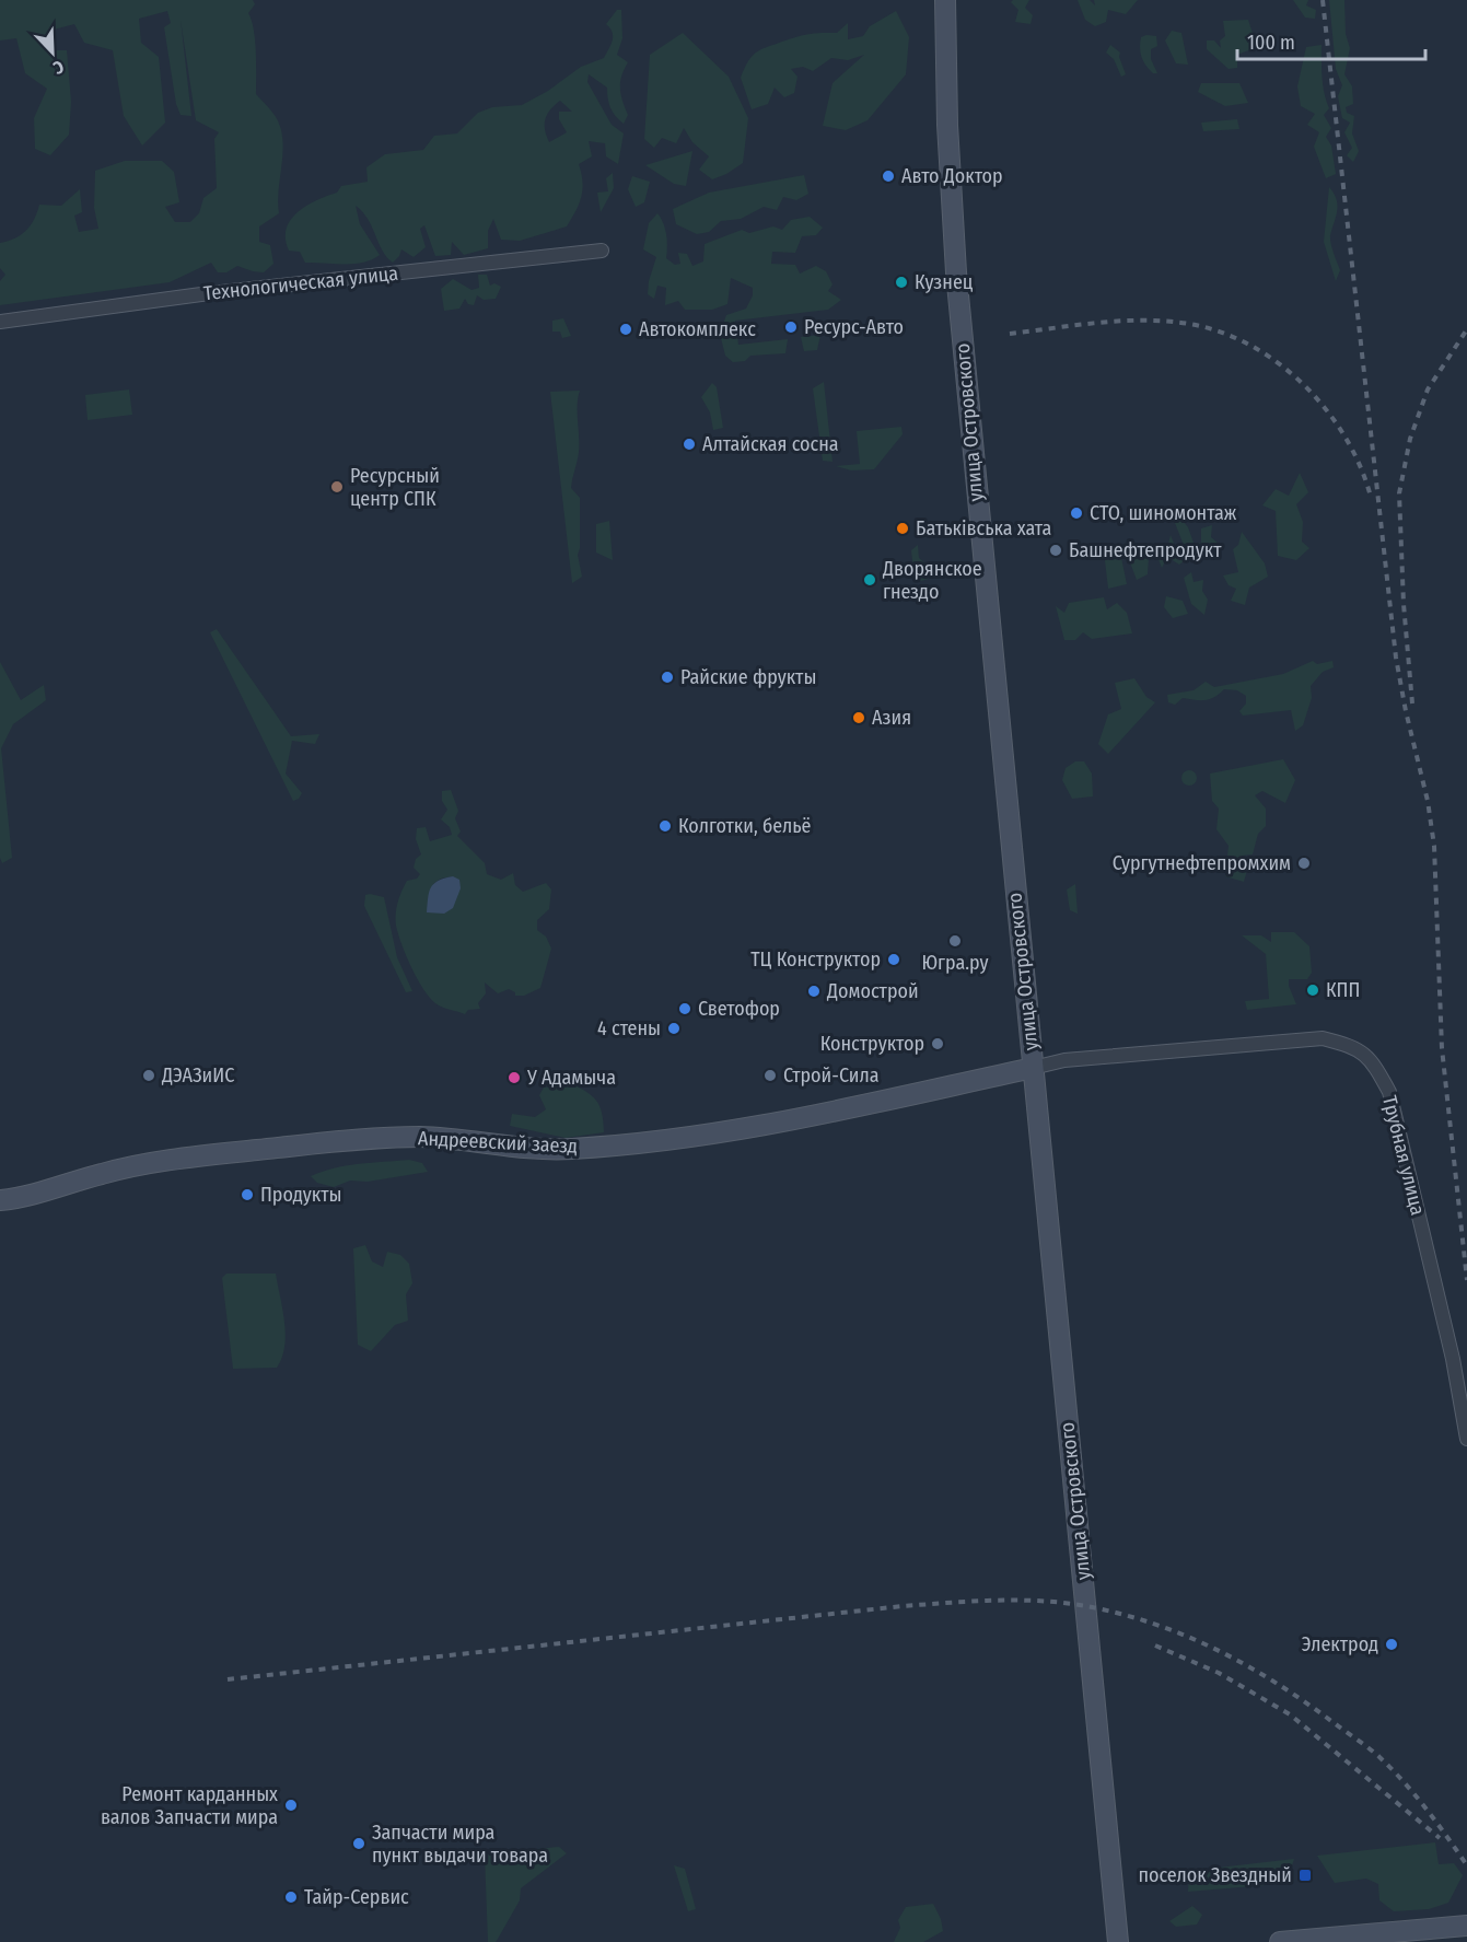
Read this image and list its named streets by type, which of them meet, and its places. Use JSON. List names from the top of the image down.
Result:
{
  "streets": {
    "main road": ["улица Островского", "Андреевский заезд"],
    "street": ["Технологическая улица", "Трубная улица"]
  },
  "crossings": [
    ["улица Островского", "Андреевский заезд"],
    ["улица Островского", "Трубная улица"],
    ["Андреевский заезд", "Трубная улица"]
  ],
  "places": {
    "other": [
      "Авто Доктор",
      "Кузнец",
      "Ресурс-Авто",
      "Автокомплекс",
      "Алтайская сосна",
      "Ресурсный центр СПК",
      "СТО, шиномонтаж",
      "Батькiвська хата",
      "Башнефтепродукт",
      "Дворянское гнездо",
      "Райские фрукты",
      "Азия",
      "Колготки, бельё",
      "Сургутнефтепромхим",
      "Югра.ру",
      "ТЦ Конструктор",
      "КПП",
      "Домострой",
      "Светофор",
      "4 стены",
      "Конструктор",
      "ДЭАЗиИС",
      "Строй-Сила",
      "У Адамыча",
      "Продукты",
      "Электрод",
      "Ремонт карданных валов Запчасти мира",
      "Запчасти мира пункт выдачи товара",
      "Тайр-Сервис"
    ],
    "transit": ["поселок Звездный"]
  },
  "scale_bar": "100 m",
  "north": "bottom right"
}
